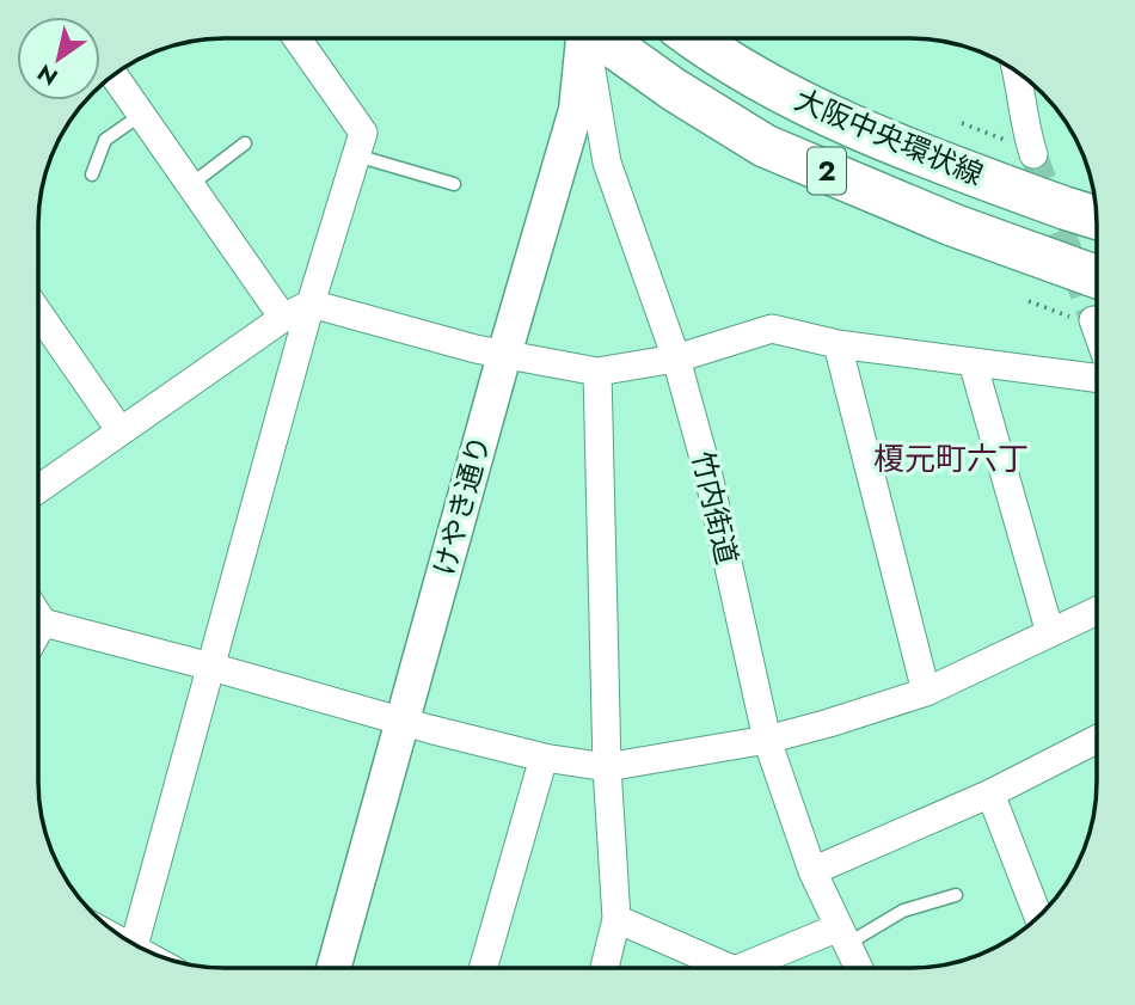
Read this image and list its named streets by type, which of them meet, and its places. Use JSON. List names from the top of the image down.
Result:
{
  "streets": {
    "main road": ["大阪中央環状線", "2"],
    "street": ["けやき通り", "竹内街道"]
  },
  "districts": ["榎元町六丁"],
  "north": "bottom left"
}
